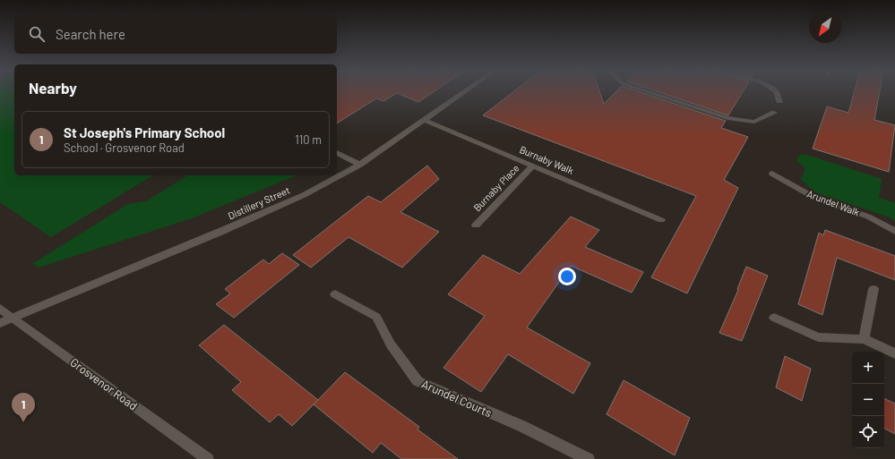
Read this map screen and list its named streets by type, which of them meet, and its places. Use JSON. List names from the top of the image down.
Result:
{
  "streets": {
    "street": [
      "Burnaby Walk",
      "Burnaby Place",
      "Distillery Street",
      "Arundel Walk",
      "Grosvenor Road",
      "Arundel Courts"
    ]
  },
  "crossings": [
    ["Burnaby Walk", "Burnaby Place"],
    ["Burnaby Walk", "Distillery Street"],
    ["Distillery Street", "Grosvenor Road"]
  ],
  "north": "bottom left",
  "page": {
    "search": "Search here",
    "heading": "Nearby",
    "list": [
      {
        "mark": "1",
        "name": "St Joseph's Primary School",
        "note": "School · Grosvenor Road",
        "value": "110 m"
      }
    ],
    "map_buttons": ["+", "−"],
    "pins": "1"
  }
}
